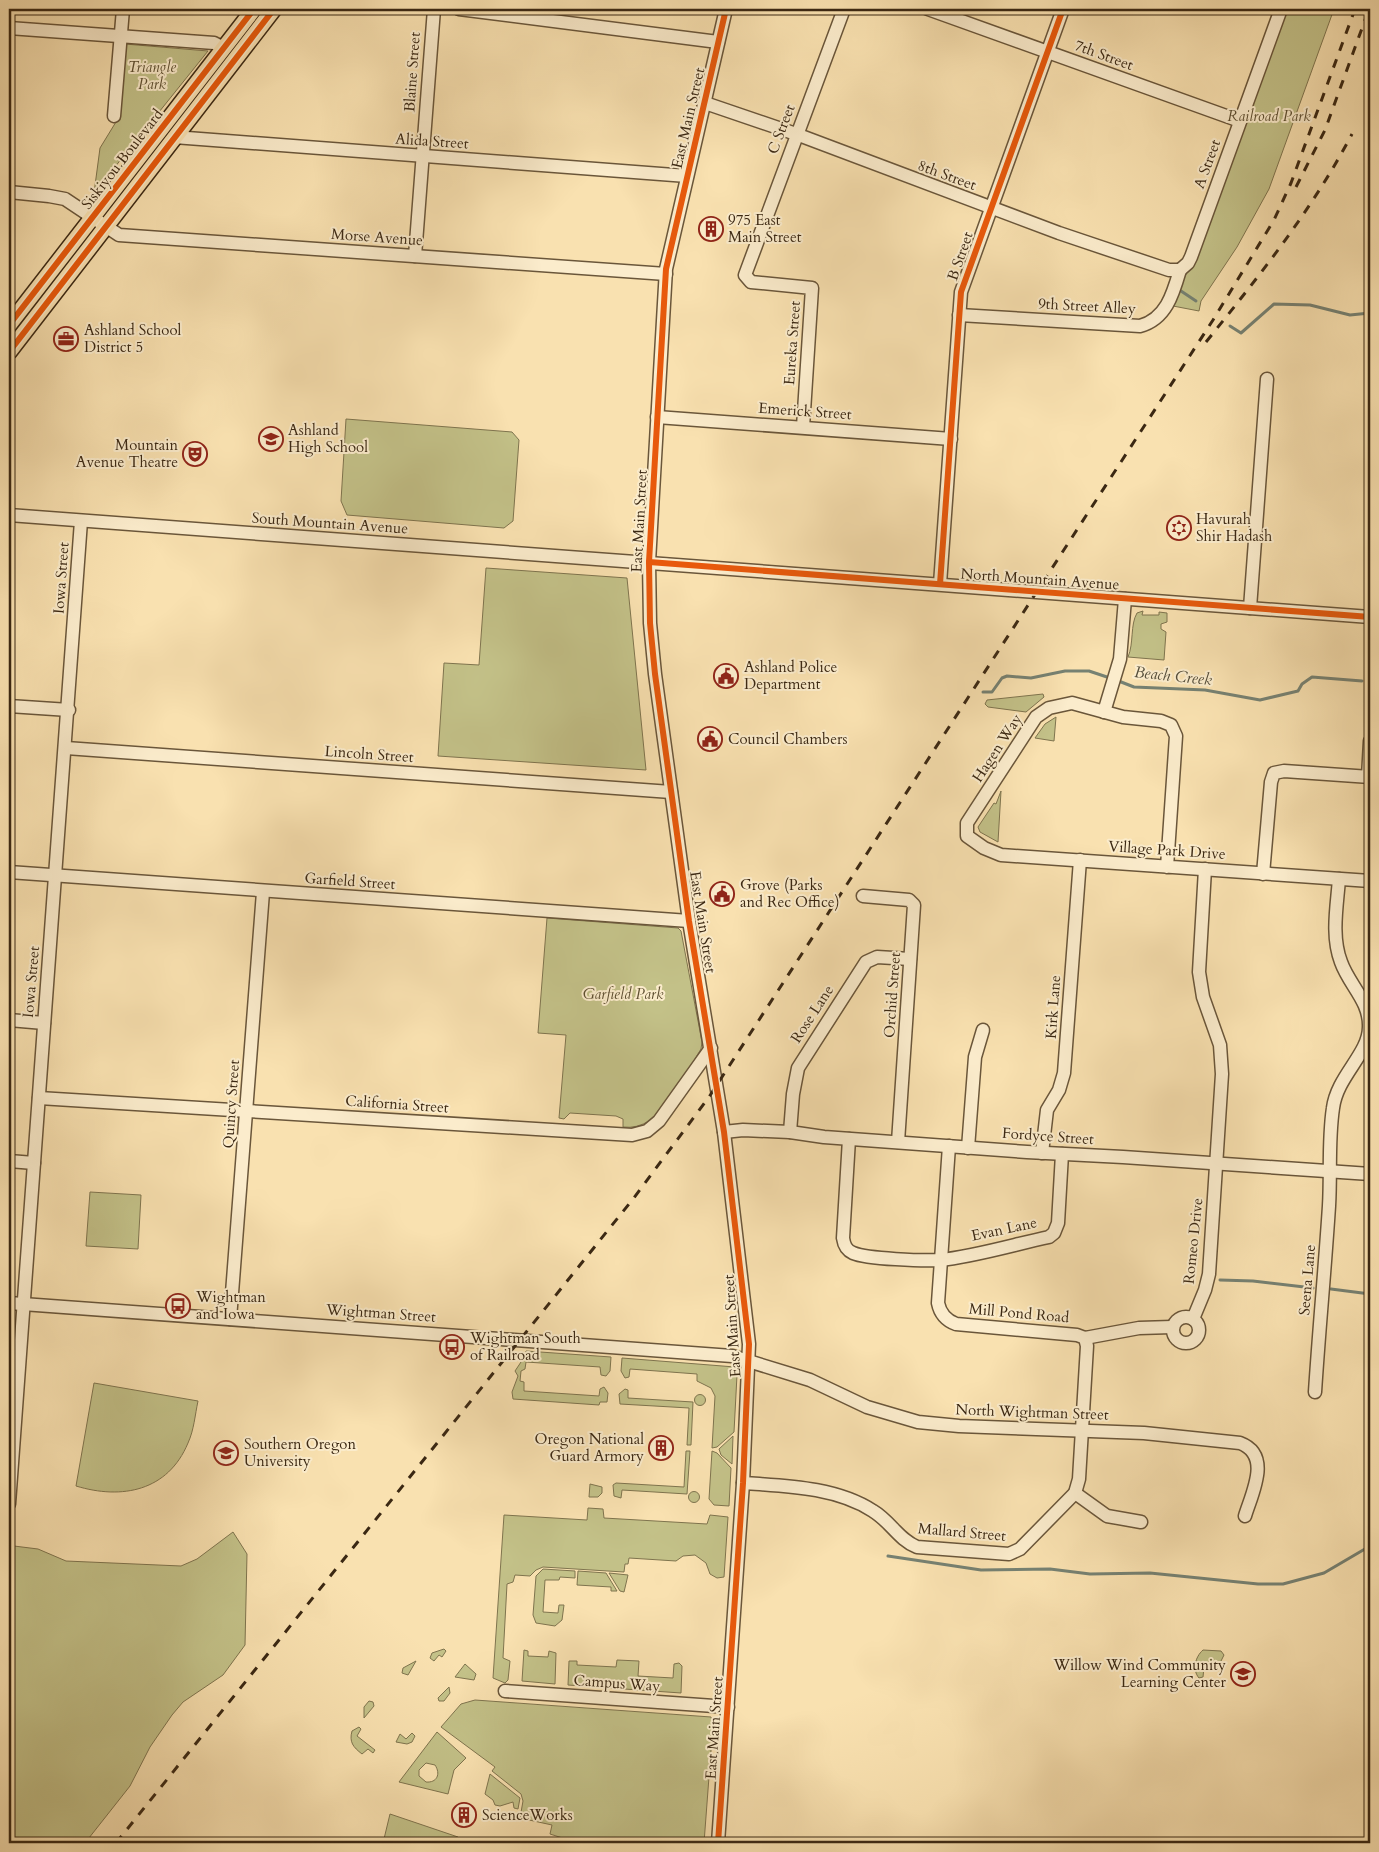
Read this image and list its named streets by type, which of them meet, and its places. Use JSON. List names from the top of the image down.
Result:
{
  "streets": {
    "main road": ["Siskiyou Boulevard"],
    "street": [
      "7th Street",
      "Blaine Street",
      "East Main Street",
      "C Street",
      "Alida Street",
      "A Street",
      "8th Street",
      "Morse Avenue",
      "B Street",
      "9th Street Alley",
      "Eureka Street",
      "Emerick Street",
      "South Mountain Avenue",
      "Iowa Street",
      "North Mountain Avenue",
      "Hagen Way",
      "Lincoln Street",
      "Village Park Drive",
      "Garfield Street",
      "Orchid Street",
      "Kirk Lane",
      "Rose Lane",
      "Quincy Street",
      "California Street",
      "Fordyce Street",
      "Evan Lane",
      "Romeo Drive",
      "Seena Lane",
      "Wightman Street",
      "Mill Pond Road",
      "North Wightman Street",
      "Mallard Street",
      "Campus Way"
    ]
  },
  "crossings": [
    ["7th Street", "A Street"],
    ["7th Street", "B Street"],
    ["Blaine Street", "Alida Street"],
    ["Blaine Street", "Morse Avenue"],
    ["East Main Street", "Alida Street"],
    ["East Main Street", "8th Street"],
    ["East Main Street", "Morse Avenue"],
    ["East Main Street", "Emerick Street"],
    ["East Main Street", "South Mountain Avenue"],
    ["East Main Street", "North Mountain Avenue"],
    ["East Main Street", "Lincoln Street"],
    ["East Main Street", "Garfield Street"],
    ["East Main Street", "California Street"],
    ["East Main Street", "Fordyce Street"],
    ["East Main Street", "Wightman Street"],
    ["East Main Street", "North Wightman Street"],
    ["East Main Street", "Mallard Street"],
    ["East Main Street", "Campus Way"],
    ["C Street", "8th Street"],
    ["C Street", "Eureka Street"],
    ["Alida Street", "Siskiyou Boulevard"],
    ["Siskiyou Boulevard", "Morse Avenue"],
    ["A Street", "8th Street"],
    ["A Street", "9th Street Alley"],
    ["8th Street", "B Street"],
    ["8th Street", "9th Street Alley"],
    ["B Street", "9th Street Alley"],
    ["B Street", "Emerick Street"],
    ["B Street", "North Mountain Avenue"],
    ["Eureka Street", "Emerick Street"],
    ["South Mountain Avenue", "Iowa Street"],
    ["South Mountain Avenue", "North Mountain Avenue"],
    ["Iowa Street", "Lincoln Street"],
    ["Iowa Street", "Garfield Street"],
    ["Iowa Street", "California Street"],
    ["Iowa Street", "Wightman Street"],
    ["Hagen Way", "Village Park Drive"],
    ["Village Park Drive", "Kirk Lane"],
    ["Village Park Drive", "Romeo Drive"],
    ["Village Park Drive", "Seena Lane"],
    ["Garfield Street", "Quincy Street"],
    ["Orchid Street", "Rose Lane"],
    ["Orchid Street", "Fordyce Street"],
    ["Kirk Lane", "Fordyce Street"],
    ["Rose Lane", "Fordyce Street"],
    ["Quincy Street", "California Street"],
    ["Quincy Street", "Wightman Street"],
    ["Fordyce Street", "Evan Lane"],
    ["Fordyce Street", "Romeo Drive"],
    ["Fordyce Street", "Seena Lane"],
    ["Fordyce Street", "Mill Pond Road"],
    ["Evan Lane", "Mill Pond Road"],
    ["Wightman Street", "North Wightman Street"],
    ["Mill Pond Road", "North Wightman Street"],
    ["Mill Pond Road", "Mallard Street"]
  ],
  "water": ["Beach Creek"],
  "parks": ["Triangle Park", "Railroad Park", "Garfield Park"],
  "places": {
    "building": ["975 East Main Street", "Oregon National Guard Armory", "ScienceWorks"],
    "office": ["Ashland School District 5"],
    "school or university": ["Ashland High School", "Southern Oregon University", "Willow Wind Community Learning Center"],
    "theatre": ["Mountain Avenue Theatre"],
    "synagogue": ["Havurah Shir Hadash"],
    "public building": ["Ashland Police Department", "Council Chambers", "Grove (Parks and Rec Office)"],
    "bus stop": ["Wightman and Iowa", "Wightman South of Railroad"]
  }
}
